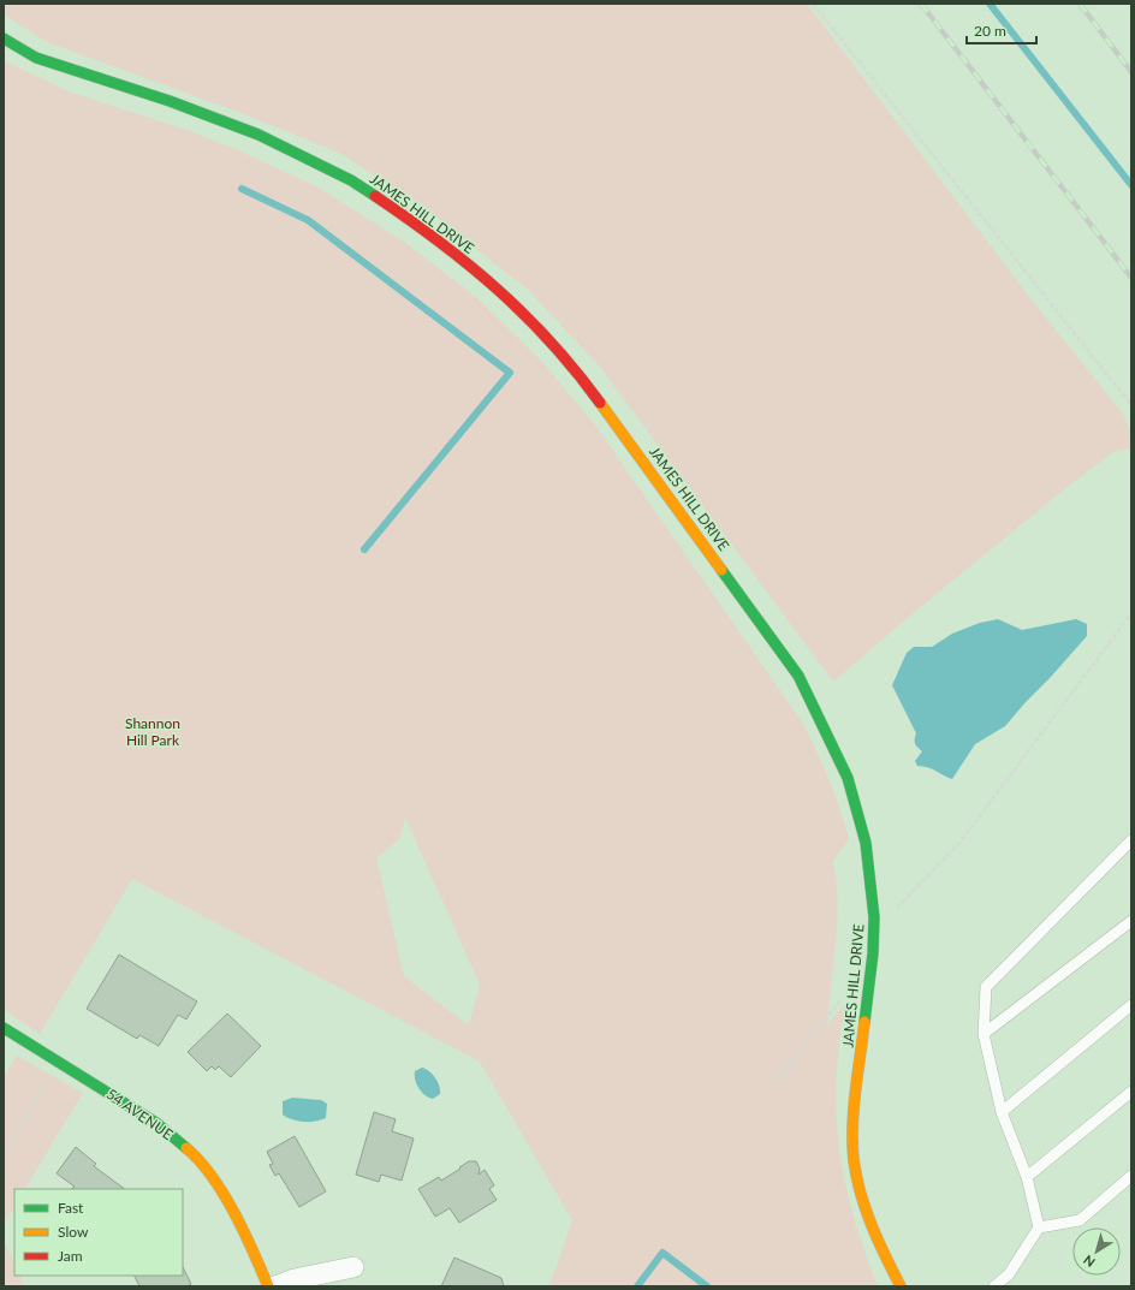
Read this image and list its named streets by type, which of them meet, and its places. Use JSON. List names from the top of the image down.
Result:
{
  "streets": {
    "street": ["JAMES HILL DRIVE", "54 AVENUE"]
  },
  "parks": ["Shannon Hill Park"],
  "legend": ["Fast", "Slow", "Jam"],
  "scale_bar": "20 m",
  "north": "bottom left"
}
